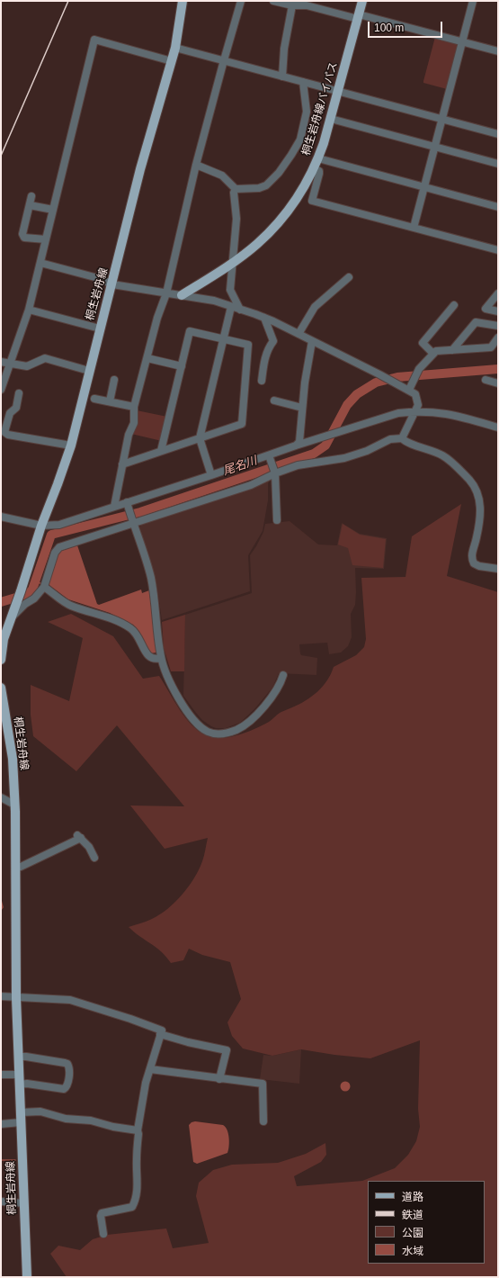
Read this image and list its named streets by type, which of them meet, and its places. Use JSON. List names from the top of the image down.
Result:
{
  "streets": {
    "main road": ["桐生岩舟線バイパス", "桐生岩舟線"]
  },
  "water": ["尾名川"],
  "legend": [
    "道路",
    "鉄道",
    "公園",
    "水域"
  ],
  "scale_bar": "100 m"
}
